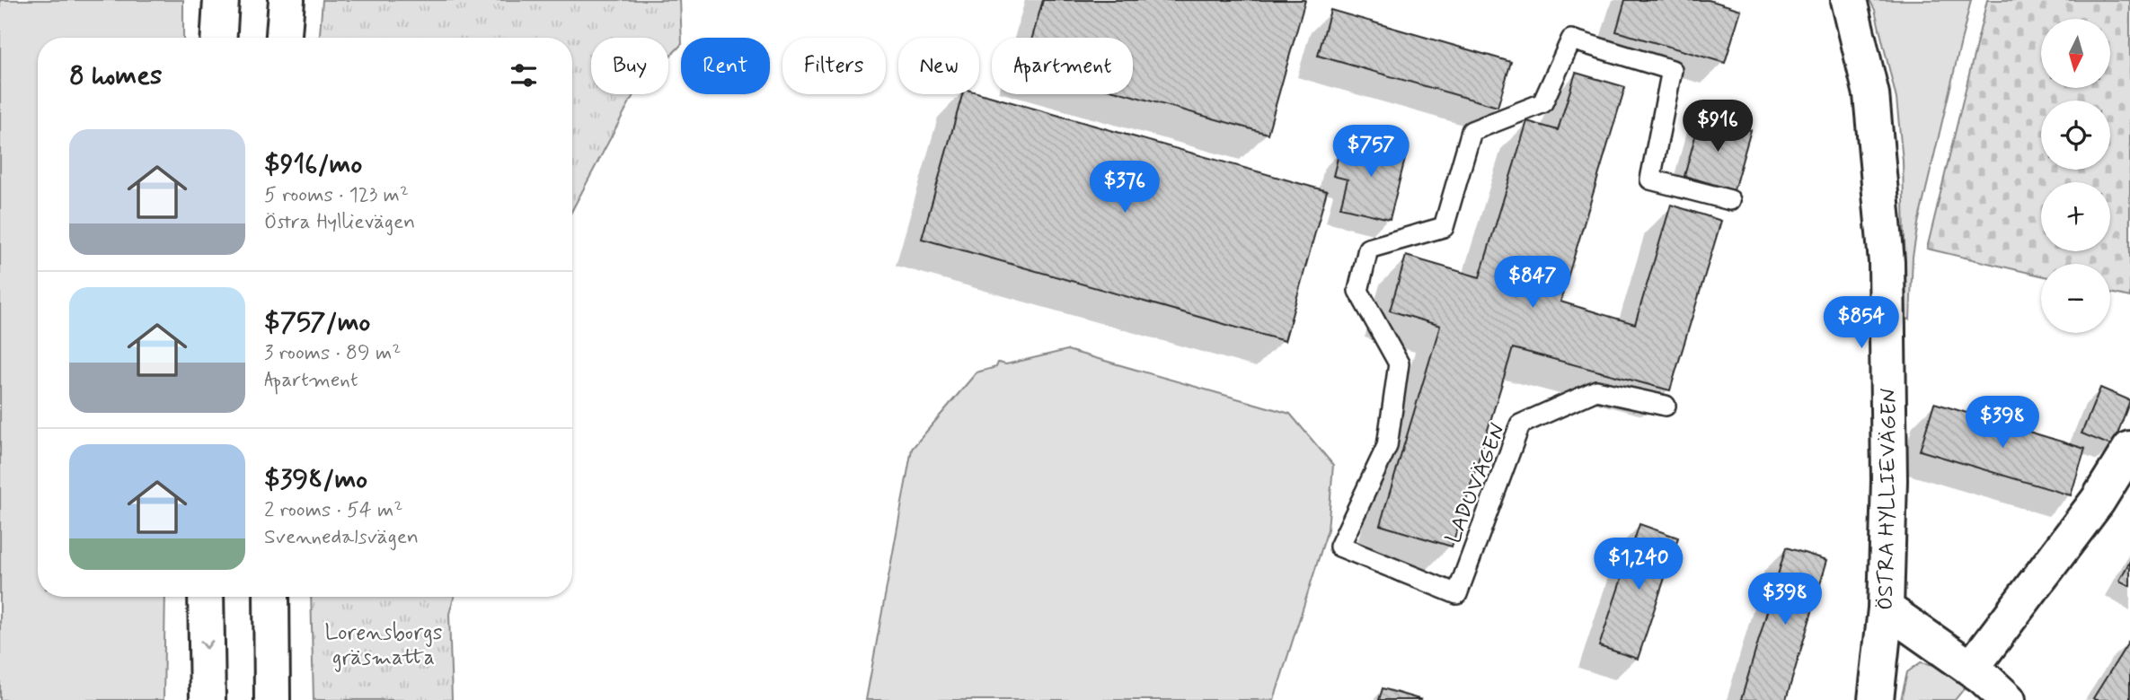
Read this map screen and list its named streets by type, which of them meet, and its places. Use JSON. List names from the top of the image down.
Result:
{
  "streets": {
    "street": ["ÖSTRA HYLLIEVÄGEN"],
    "lane": ["LADUVÄGEN"]
  },
  "parks": ["Lorensborgs gräsmatta"],
  "north": "bottom",
  "page": {
    "map_buttons": ["+", "−"],
    "chip": [
      "Buy",
      "Rent",
      "Filters",
      "New",
      "Apartment"
    ],
    "heading": "8 homes",
    "price": [
      "$916",
      "$757",
      "$376",
      "$847",
      "$854",
      "$398",
      "$1,240",
      "$398"
    ],
    "list": [
      {
        "name": "$916/mo",
        "note": "5 rooms · 123 m² · Östra Hyllievägen"
      },
      {
        "name": "$757/mo",
        "note": "3 rooms · 89 m² · Apartment"
      },
      {
        "name": "$398/mo",
        "note": "2 rooms · 54 m² · Svennedalsvägen"
      }
    ]
  }
}
